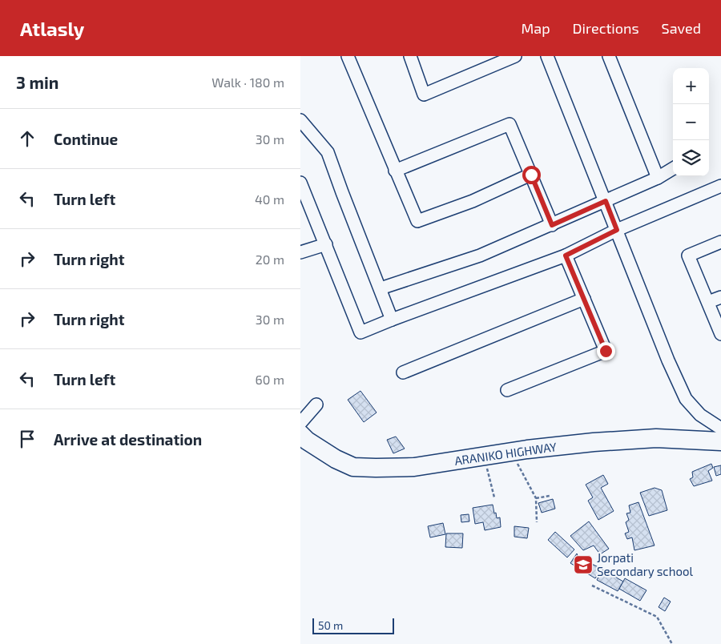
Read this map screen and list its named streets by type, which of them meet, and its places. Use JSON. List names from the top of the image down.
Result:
{
  "streets": {
    "highway": ["ARANIKO HIGHWAY"]
  },
  "places": {
    "school or university": ["Jorpati Secondary school"]
  },
  "scale_bar": "50 m",
  "page": {
    "header": "Atlasly",
    "nav": ["Map", "Directions", "Saved"],
    "heading": ["3 min", "Walk · 180 m"],
    "map_buttons": ["+", "−"],
    "list": [
      ["Continue", "30 m"],
      ["Turn left", "40 m"],
      ["Turn right", "20 m"],
      ["Turn right", "30 m"],
      ["Turn left", "60 m"],
      "Arrive at destination"
    ],
    "scale": "50 m"
  }
}
